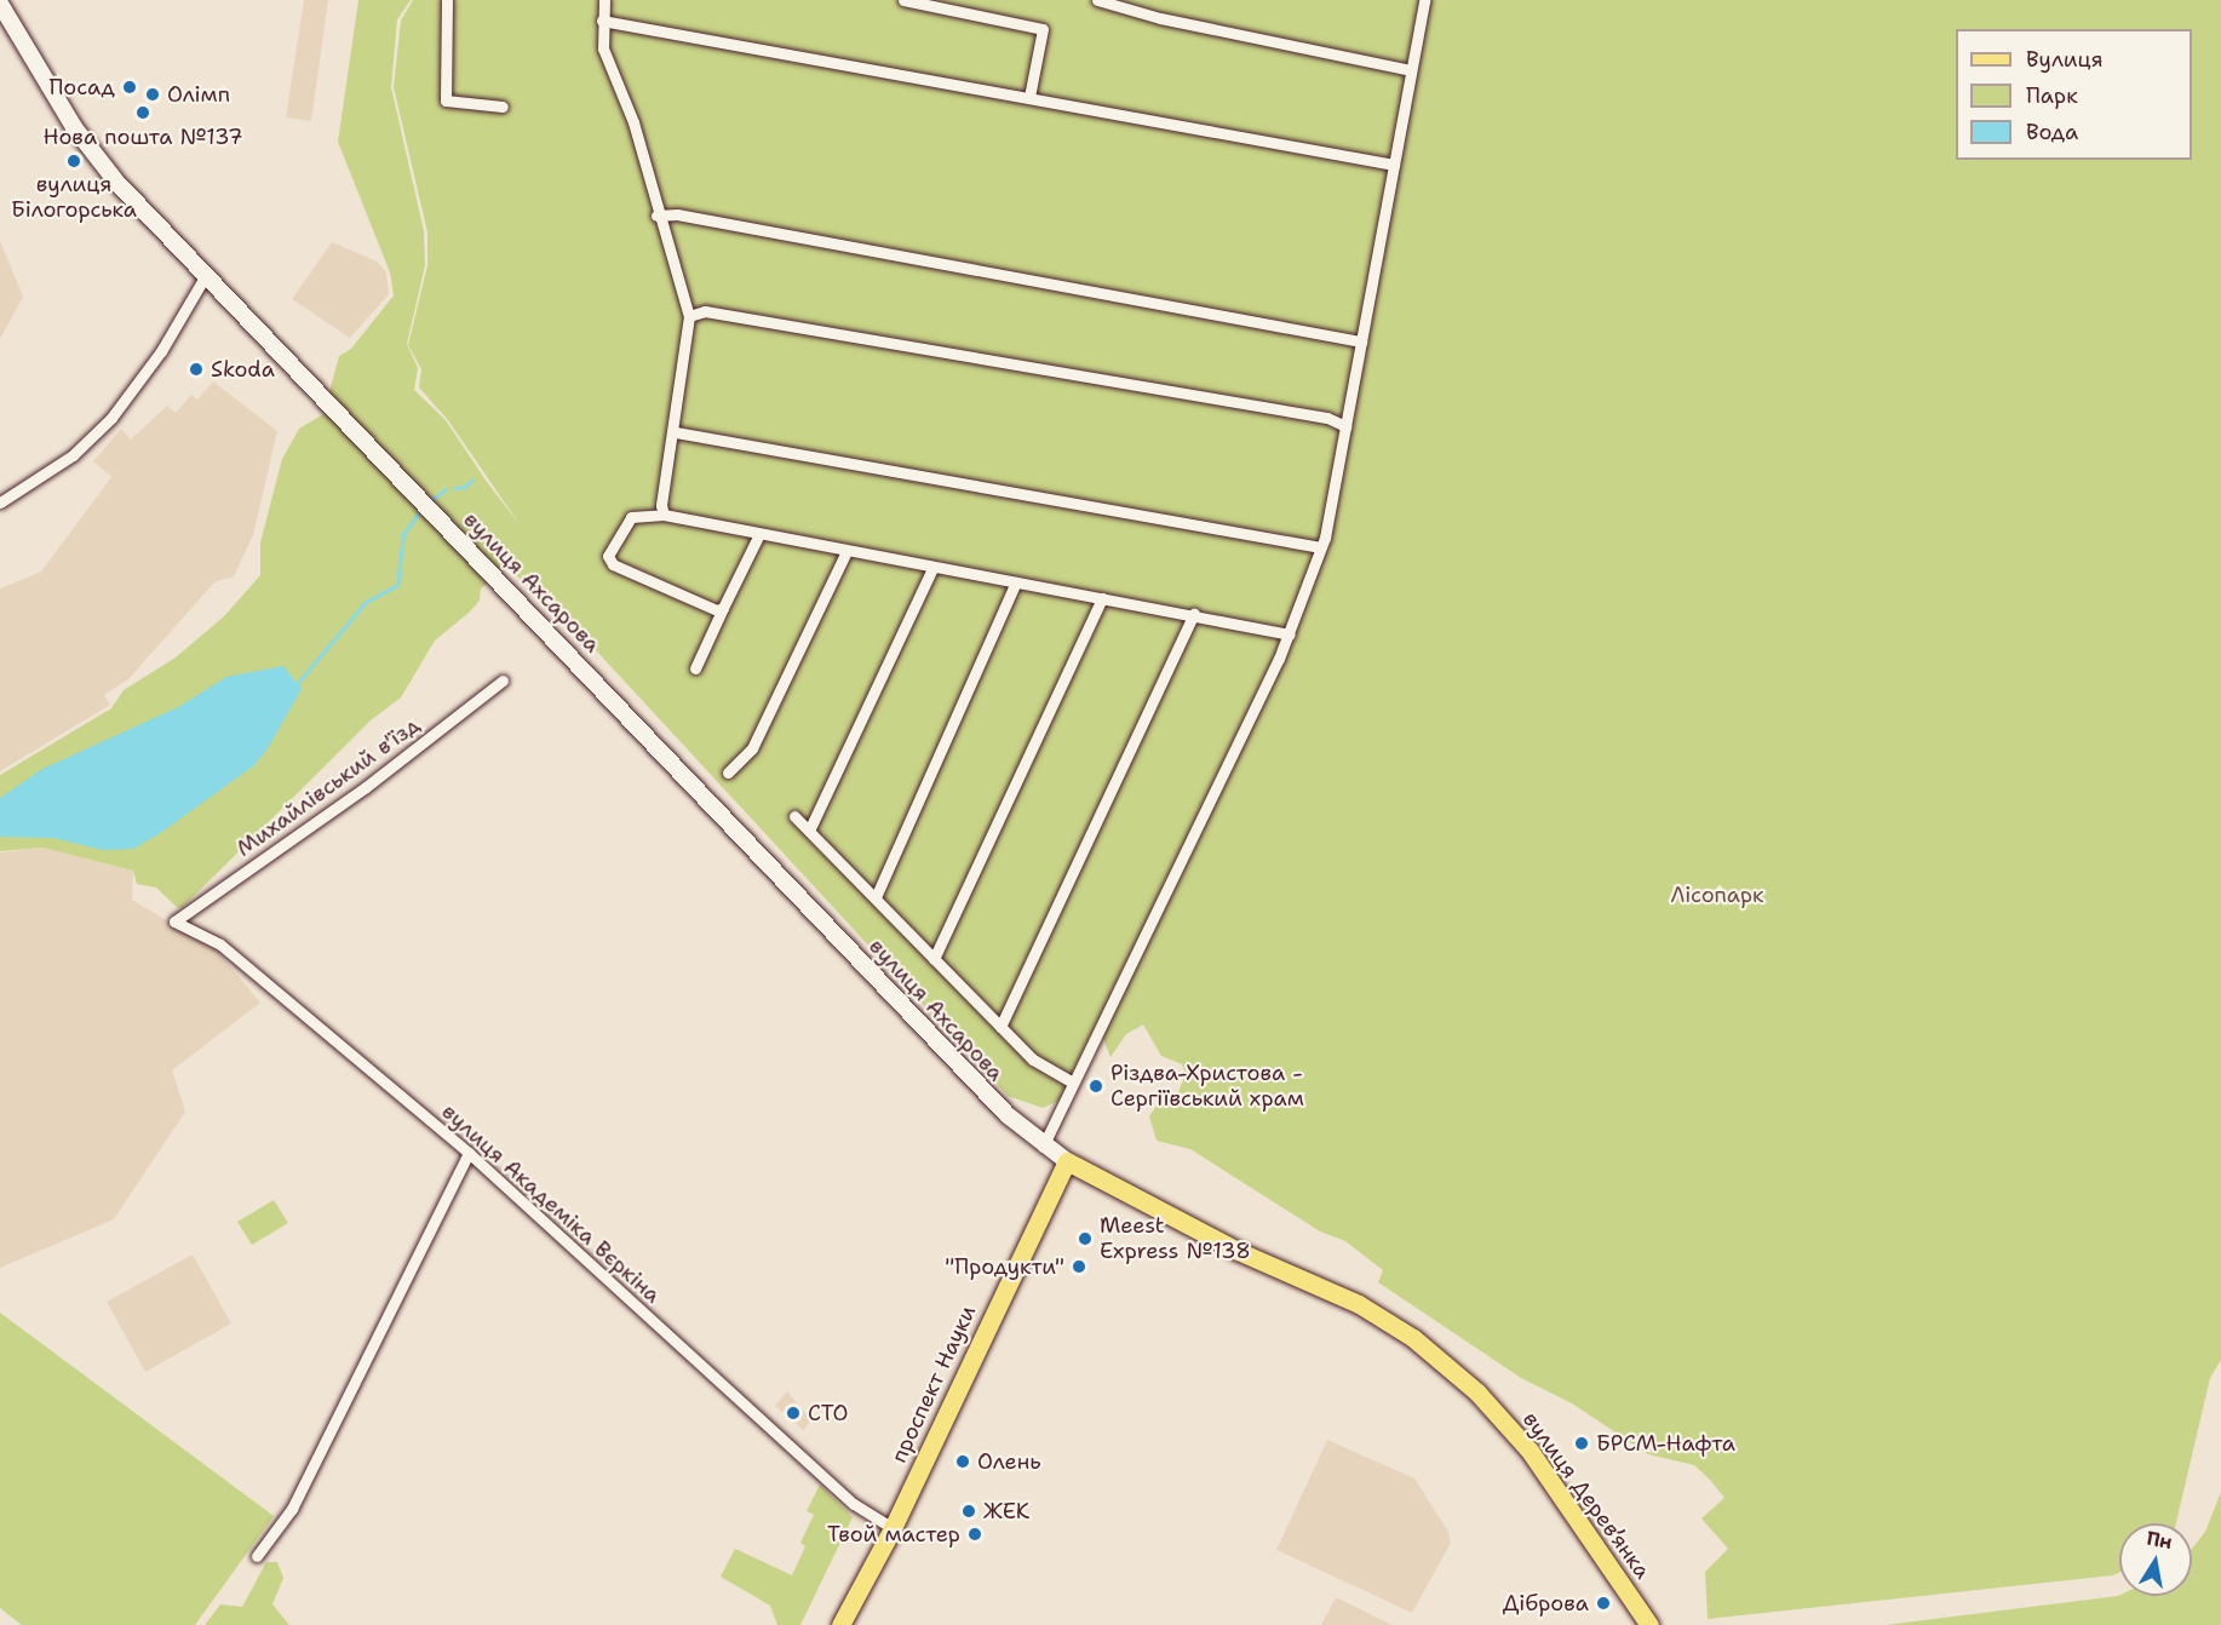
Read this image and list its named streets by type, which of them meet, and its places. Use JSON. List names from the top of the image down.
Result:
{
  "streets": {
    "main road": ["вулиця Ахсарова", "проспект Науки", "вулиця Дерев’янка"],
    "street": ["Михайлівський в'їзд", "вулиця Академіка Вєркіна"]
  },
  "crossings": [
    ["вулиця Ахсарова", "проспект Науки"],
    ["вулиця Ахсарова", "вулиця Дерев’янка"],
    ["Михайлівський в'їзд", "вулиця Академіка Вєркіна"],
    ["вулиця Академіка Вєркіна", "проспект Науки"],
    ["проспект Науки", "вулиця Дерев’янка"]
  ],
  "parks": ["Лісопарк"],
  "places": [
    "Посад",
    "Олімп",
    "Нова пошта №137",
    "вулиця Білогорська",
    "Skoda",
    "Різдва-Христова - Сергіївський храм",
    "Meest Express №138",
    "\"Продукти\"",
    "СТО",
    "БРСМ-Нафта",
    "Олень",
    "ЖЕК",
    "Твой мастер",
    "Діброва"
  ],
  "legend": ["Вулиця", "Парк", "Вода"],
  "north": "top"
}
